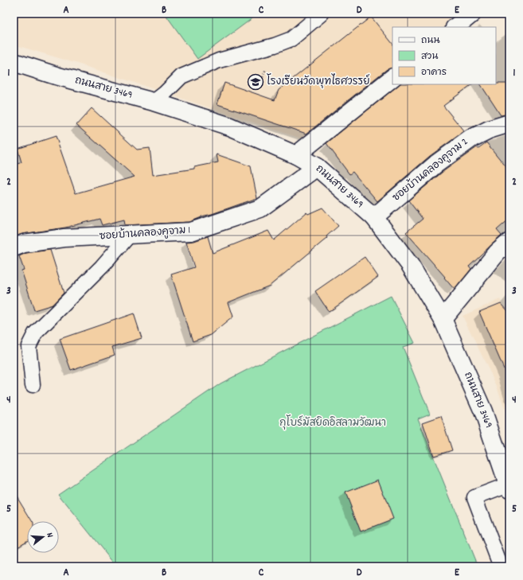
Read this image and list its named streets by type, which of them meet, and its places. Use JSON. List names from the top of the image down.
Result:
{
  "streets": {
    "street": ["ถนนสาย 3469", "ซอยบ้านคลองคูจาม 2", "ซอยบ้านคลองคูจาม 1"]
  },
  "crossings": [
    ["ถนนสาย 3469", "ซอยบ้านคลองคูจาม 2"],
    ["ถนนสาย 3469", "ซอยบ้านคลองคูจาม 1"]
  ],
  "parks": ["กุโบร์มัสยิดอิสลามวัฒนา"],
  "places": {
    "school or university": ["โรงเรียนวัดพุทไธศวรรย์"]
  },
  "legend": ["ถนน", "สวน", "อาคาร"],
  "north": "right",
  "grid": {
    "columns": [
      "A",
      "B",
      "C",
      "D",
      "E"
    ],
    "rows": [
      "1",
      "2",
      "3",
      "4",
      "5"
    ]
  }
}
